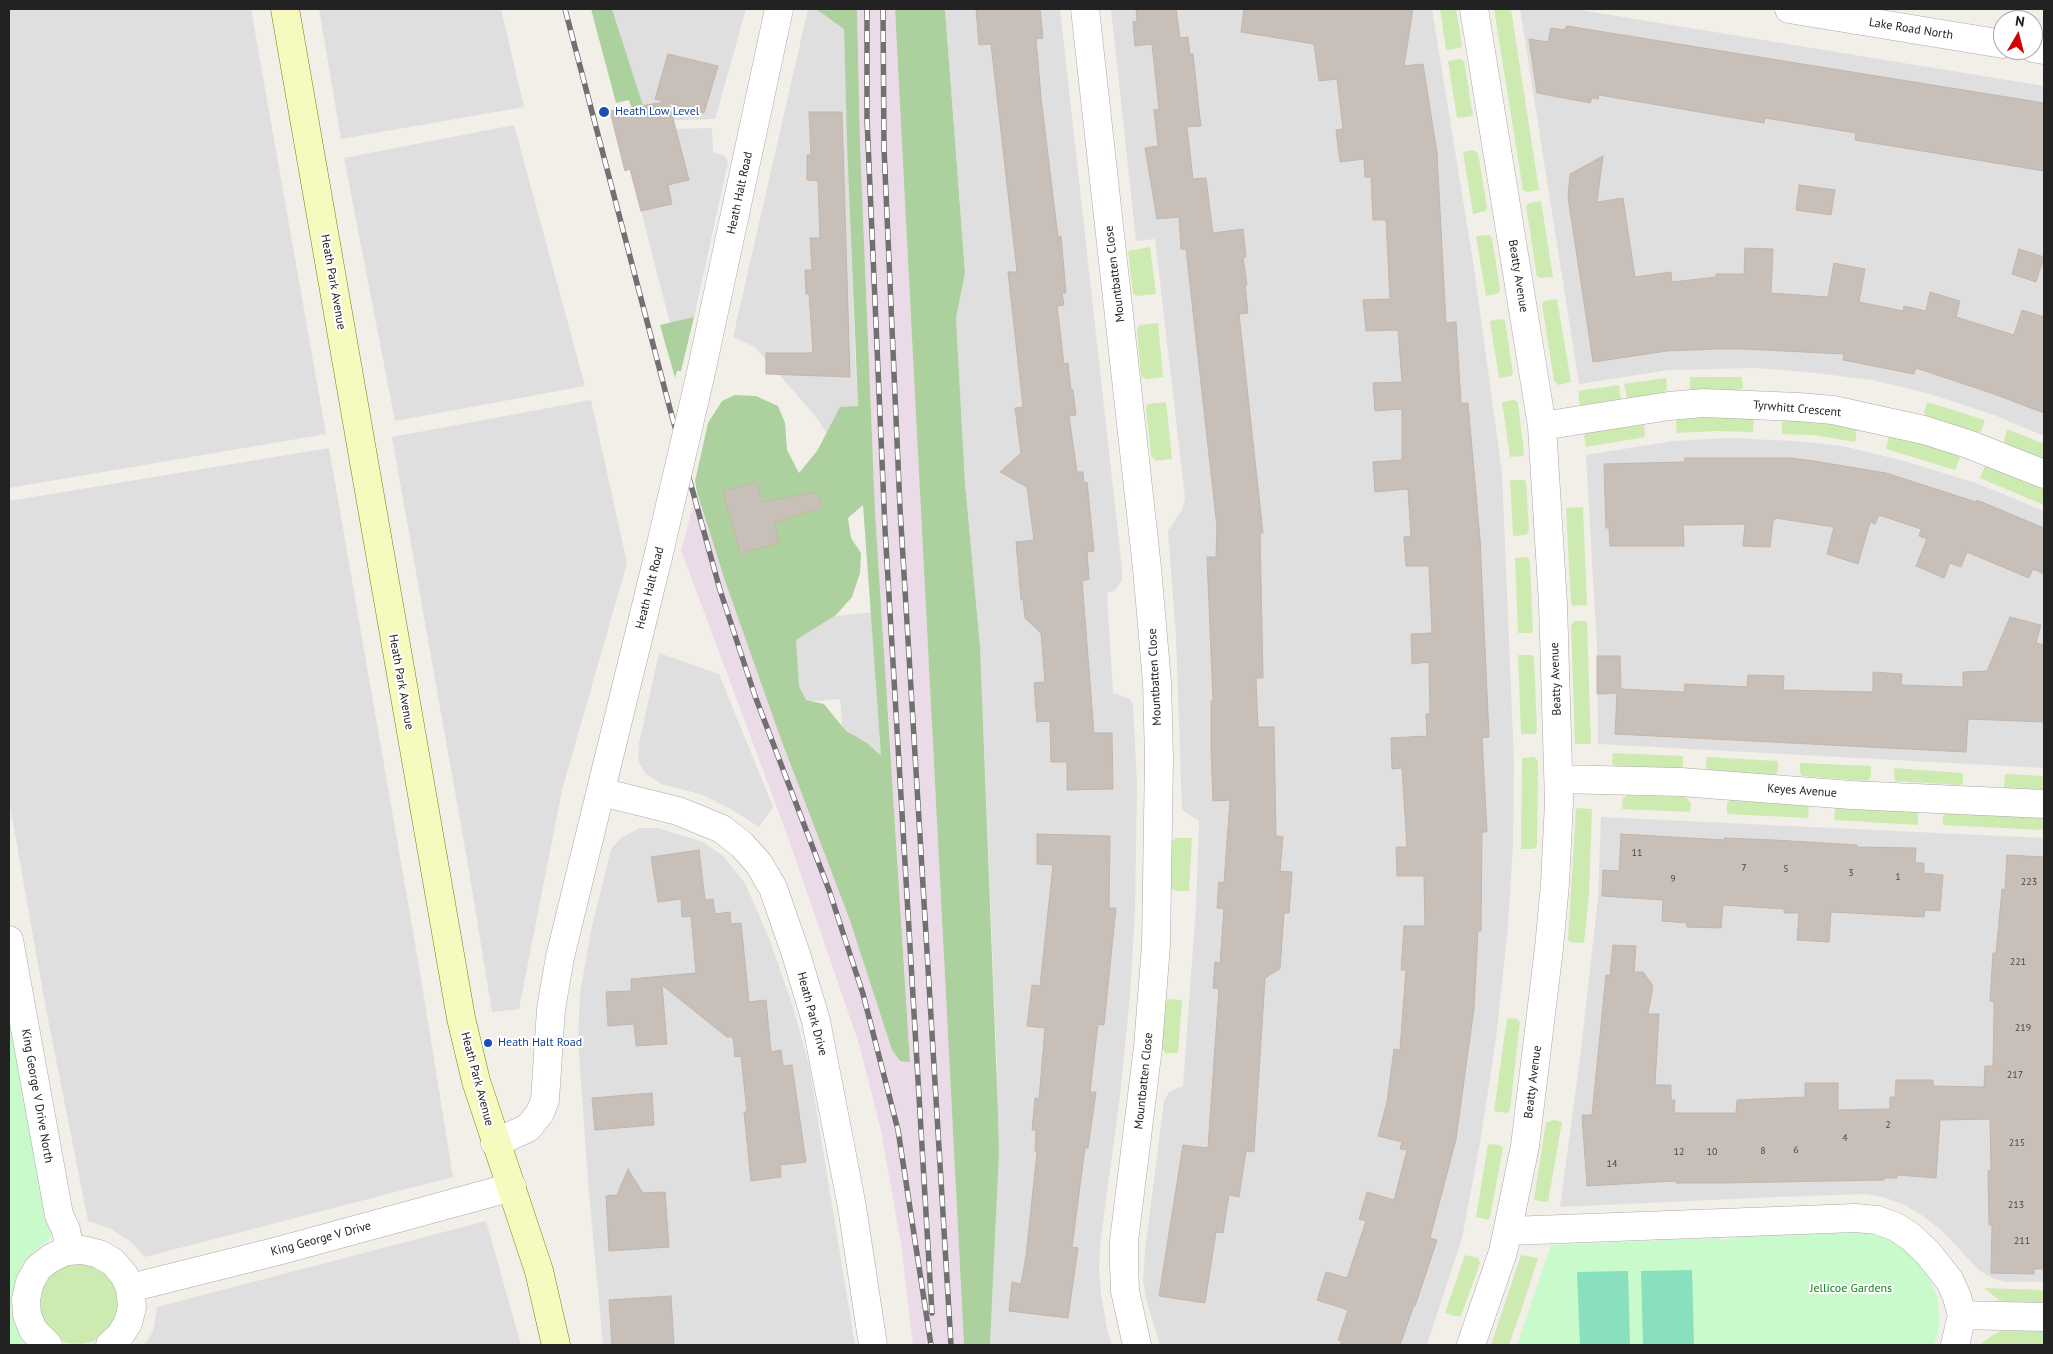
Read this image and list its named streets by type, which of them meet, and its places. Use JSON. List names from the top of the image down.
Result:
{
  "streets": {
    "street": [
      "Lake Road North",
      "Heath Halt Road",
      "Mountbatten Close",
      "Beatty Avenue",
      "Heath Park Avenue",
      "Tyrwhitt Crescent",
      "Keyes Avenue",
      "Heath Park Drive",
      "King George V Drive North",
      "King George V Drive"
    ]
  },
  "crossings": [
    ["Heath Halt Road", "Heath Park Avenue"],
    ["Heath Halt Road", "Heath Park Drive"],
    ["Beatty Avenue", "Tyrwhitt Crescent"],
    ["Beatty Avenue", "Keyes Avenue"],
    ["Heath Park Avenue", "King George V Drive"]
  ],
  "parks": ["Jellicoe Gardens"],
  "places": ["Heath Low Level", "Heath Halt Road"],
  "house_numbers": [
    "11",
    "7",
    "5",
    "3",
    "1",
    "9",
    "223",
    "221",
    "219",
    "217",
    "2",
    "4",
    "215",
    "6",
    "8",
    "12",
    "10",
    "14",
    "213",
    "211"
  ],
  "north": "top"
}
